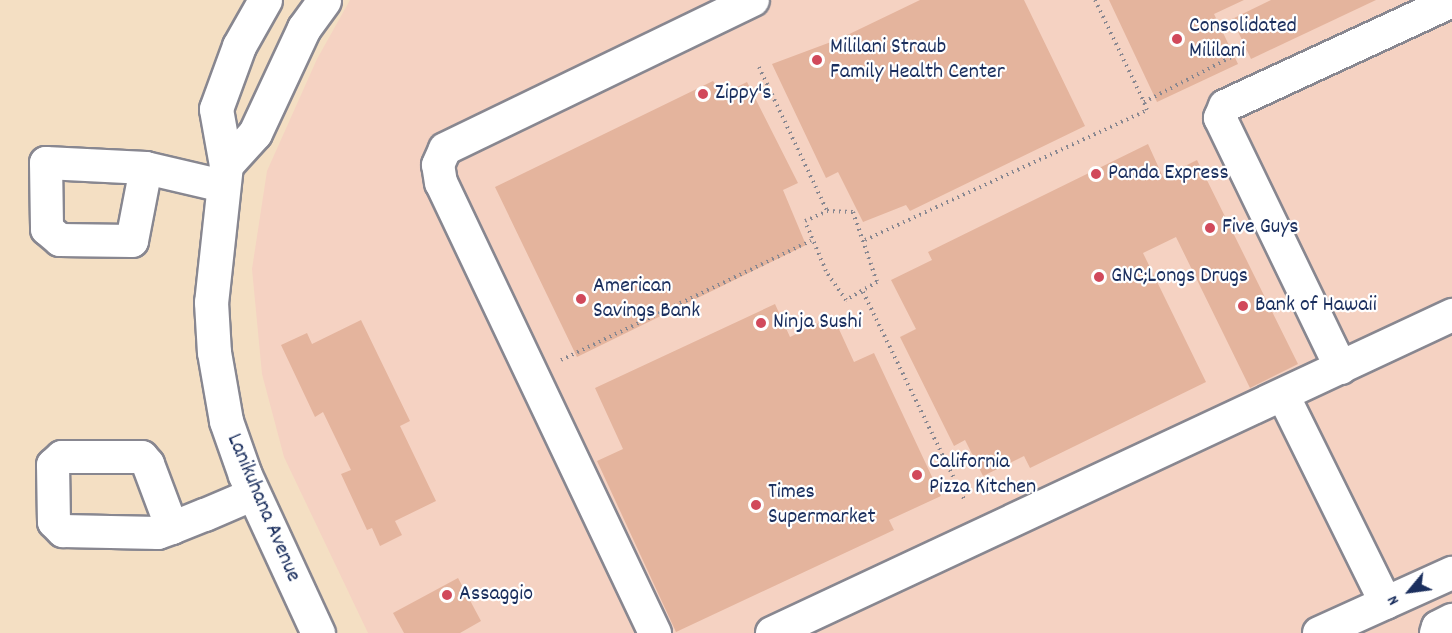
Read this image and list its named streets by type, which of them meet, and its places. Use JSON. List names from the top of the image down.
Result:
{
  "streets": {
    "main road": ["Lanikuhana Avenue"]
  },
  "places": [
    "Consolidated Mililani",
    "Mililani Straub Family Health Center",
    "Zippy's",
    "Panda Express",
    "Five Guys",
    "GNC;Longs Drugs",
    "American Savings Bank",
    "Bank of Hawaii",
    "Ninja Sushi",
    "California Pizza Kitchen",
    "Times Supermarket",
    "Assaggio"
  ],
  "north": "bottom left"
}
